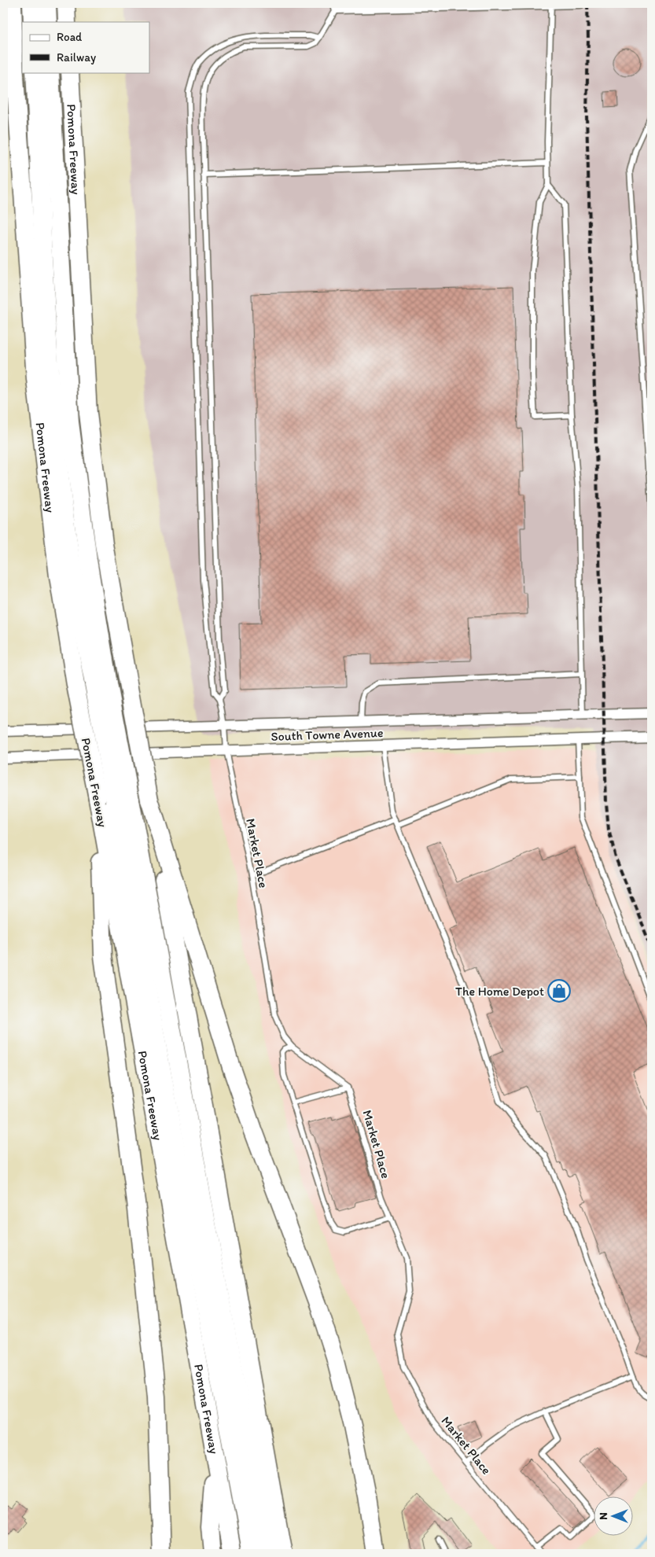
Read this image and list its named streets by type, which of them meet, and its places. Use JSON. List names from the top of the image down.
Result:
{
  "streets": {
    "highway": ["Pomona Freeway"],
    "street": ["South Towne Avenue"],
    "lane": ["Market Place"]
  },
  "crossings": [
    ["South Towne Avenue", "Market Place"]
  ],
  "places": {
    "shop": ["The Home Depot"]
  },
  "legend": ["Road", "Railway"],
  "north": "left"
}
